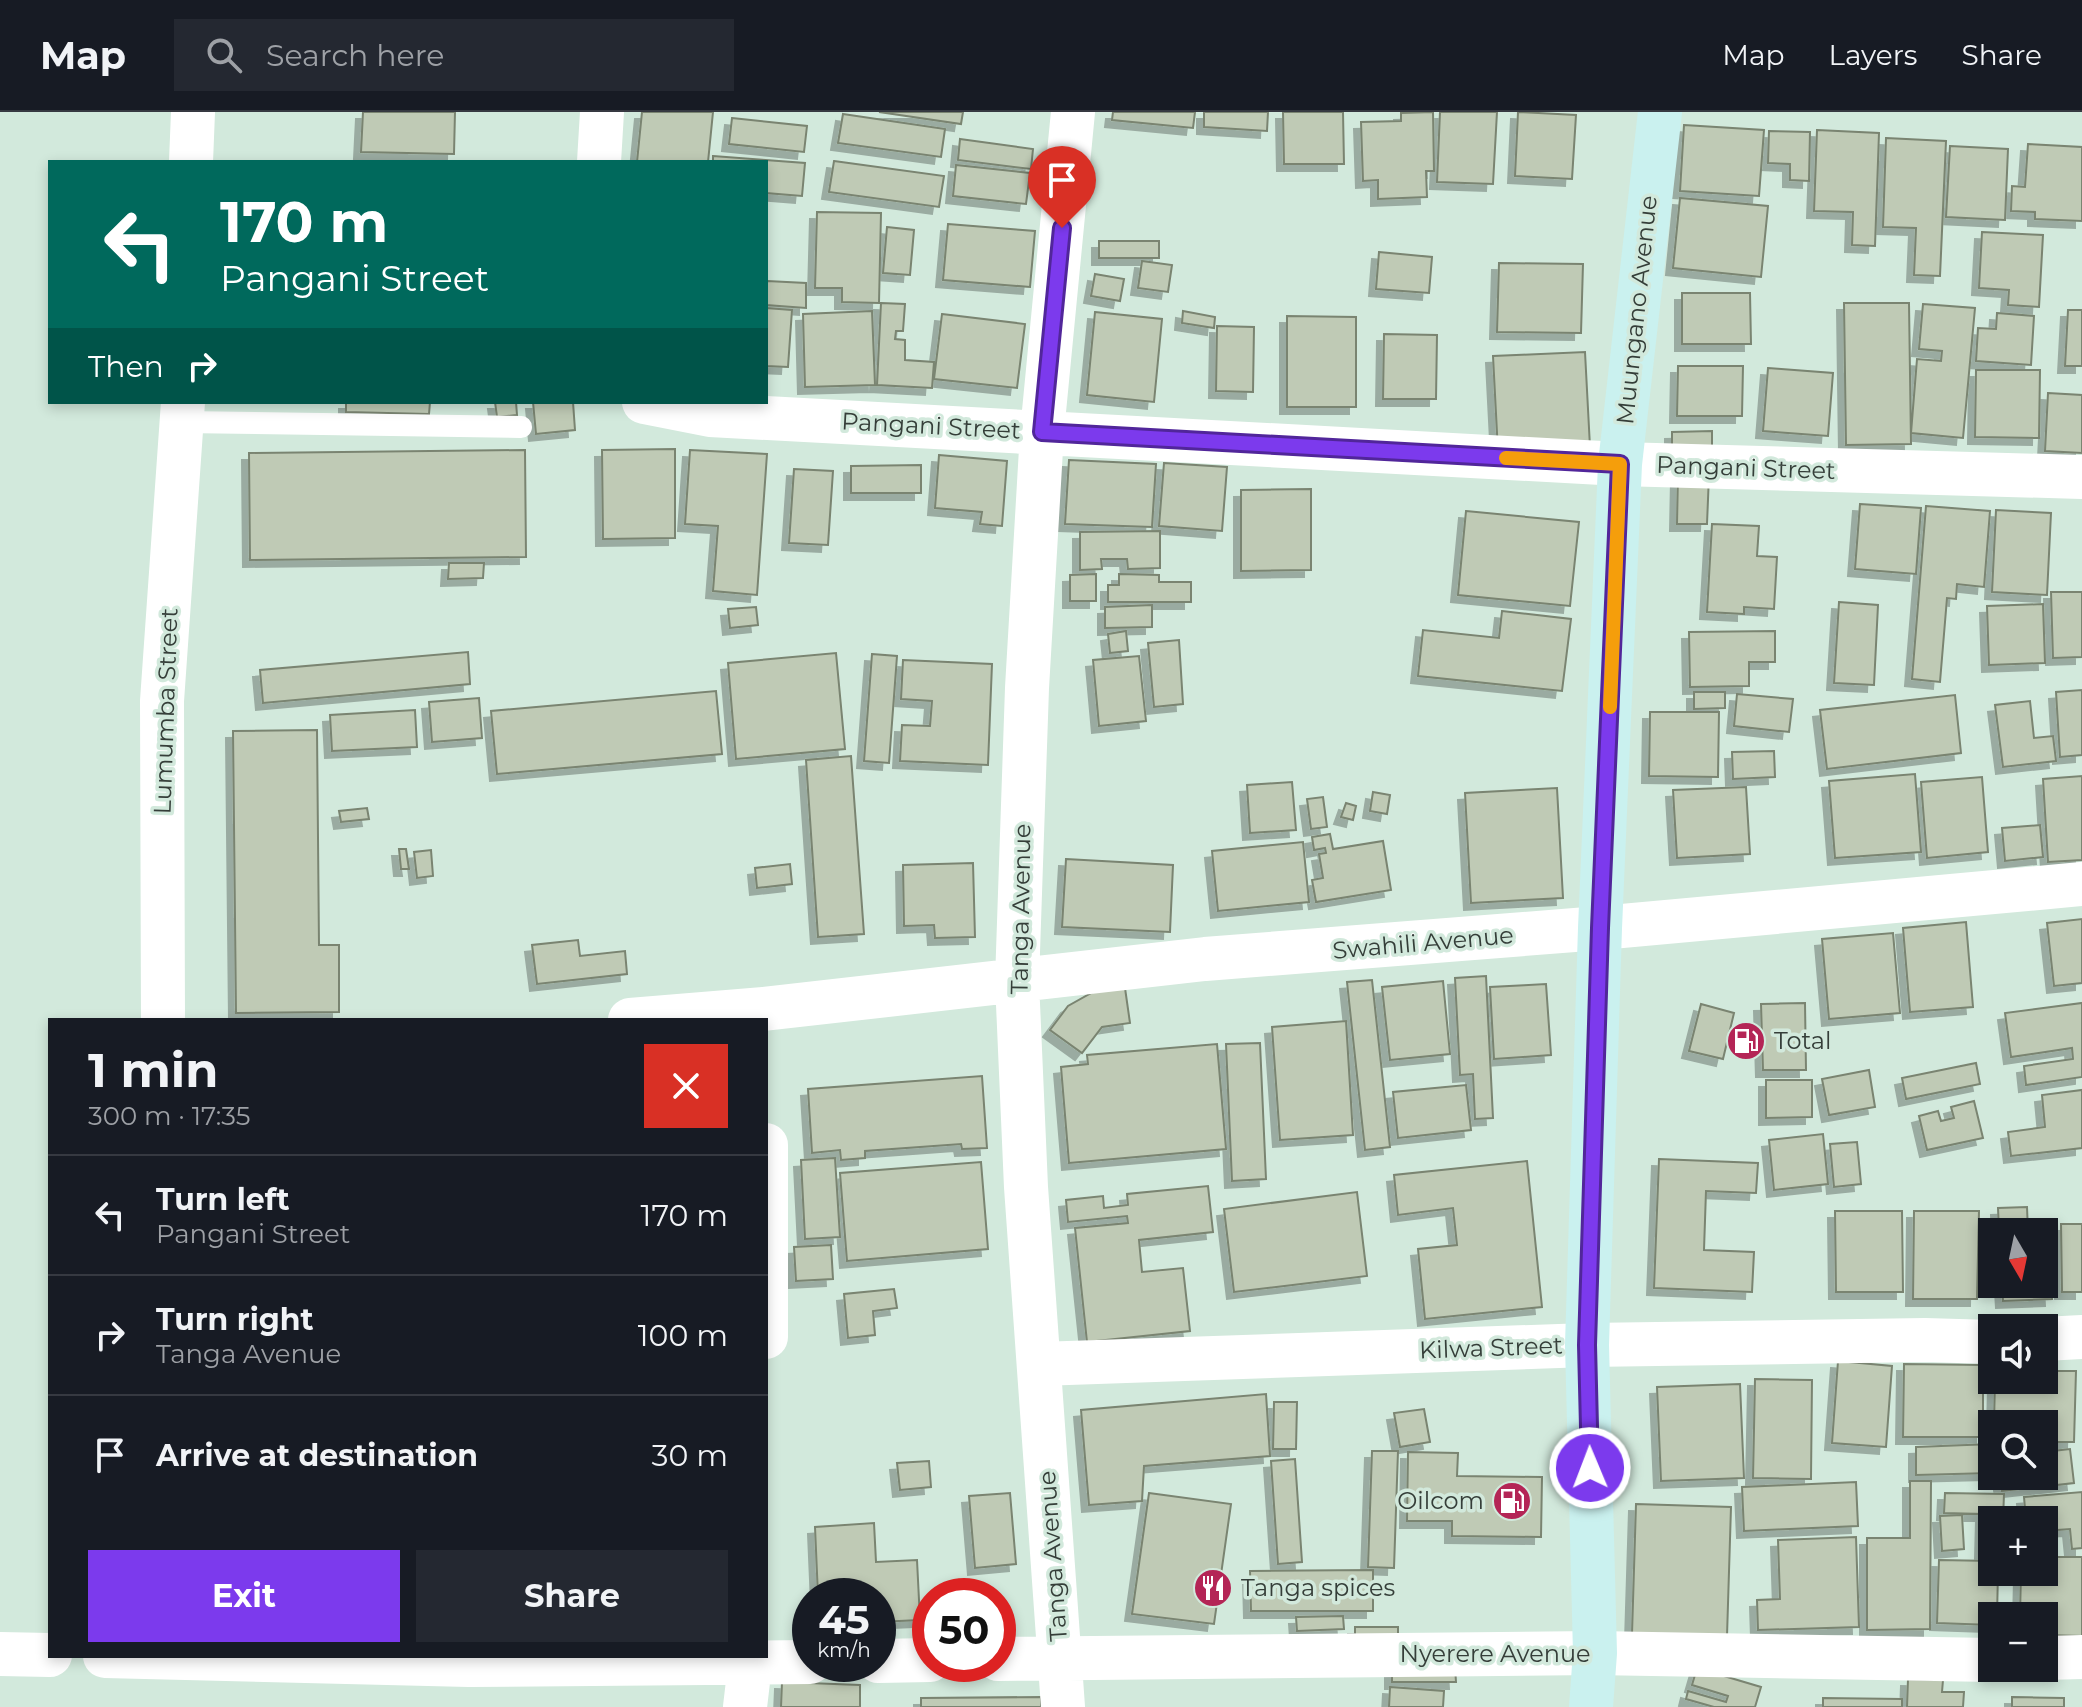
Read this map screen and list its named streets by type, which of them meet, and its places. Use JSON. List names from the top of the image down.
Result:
{
  "streets": {
    "main road": ["Muungano Avenue"],
    "street": [
      "Pangani Street",
      "Lumumba Street",
      "Tanga Avenue",
      "Swahili Avenue",
      "Kilwa Street",
      "Nyerere Avenue"
    ]
  },
  "crossings": [
    ["Muungano Avenue", "Pangani Street"],
    ["Muungano Avenue", "Swahili Avenue"],
    ["Muungano Avenue", "Kilwa Street"],
    ["Muungano Avenue", "Nyerere Avenue"],
    ["Pangani Street", "Tanga Avenue"],
    ["Tanga Avenue", "Swahili Avenue"],
    ["Tanga Avenue", "Kilwa Street"],
    ["Tanga Avenue", "Nyerere Avenue"]
  ],
  "places": {
    "fuel station": ["Total", "Oilcom"],
    "restaurant": ["Tanga spices"]
  },
  "north": "bottom",
  "page": {
    "header": "Map",
    "search": "Search here",
    "nav": ["Map", "Layers", "Share"],
    "turn": ["170 m", "Pangani Street"],
    "then": "Then",
    "heading": ["1 min", "300 m · 17:35"],
    "list": [
      {
        "name": "Turn left",
        "note": "Pangani Street",
        "value": "170 m"
      },
      {
        "name": "Turn right",
        "note": "Tanga Avenue",
        "value": "100 m"
      },
      {
        "name": "Arrive at destination",
        "value": "30 m"
      }
    ],
    "map_buttons": ["+", "−"],
    "buttons": ["Exit", "Share"],
    "speed": "45 km/h",
    "limit": "50"
  }
}
